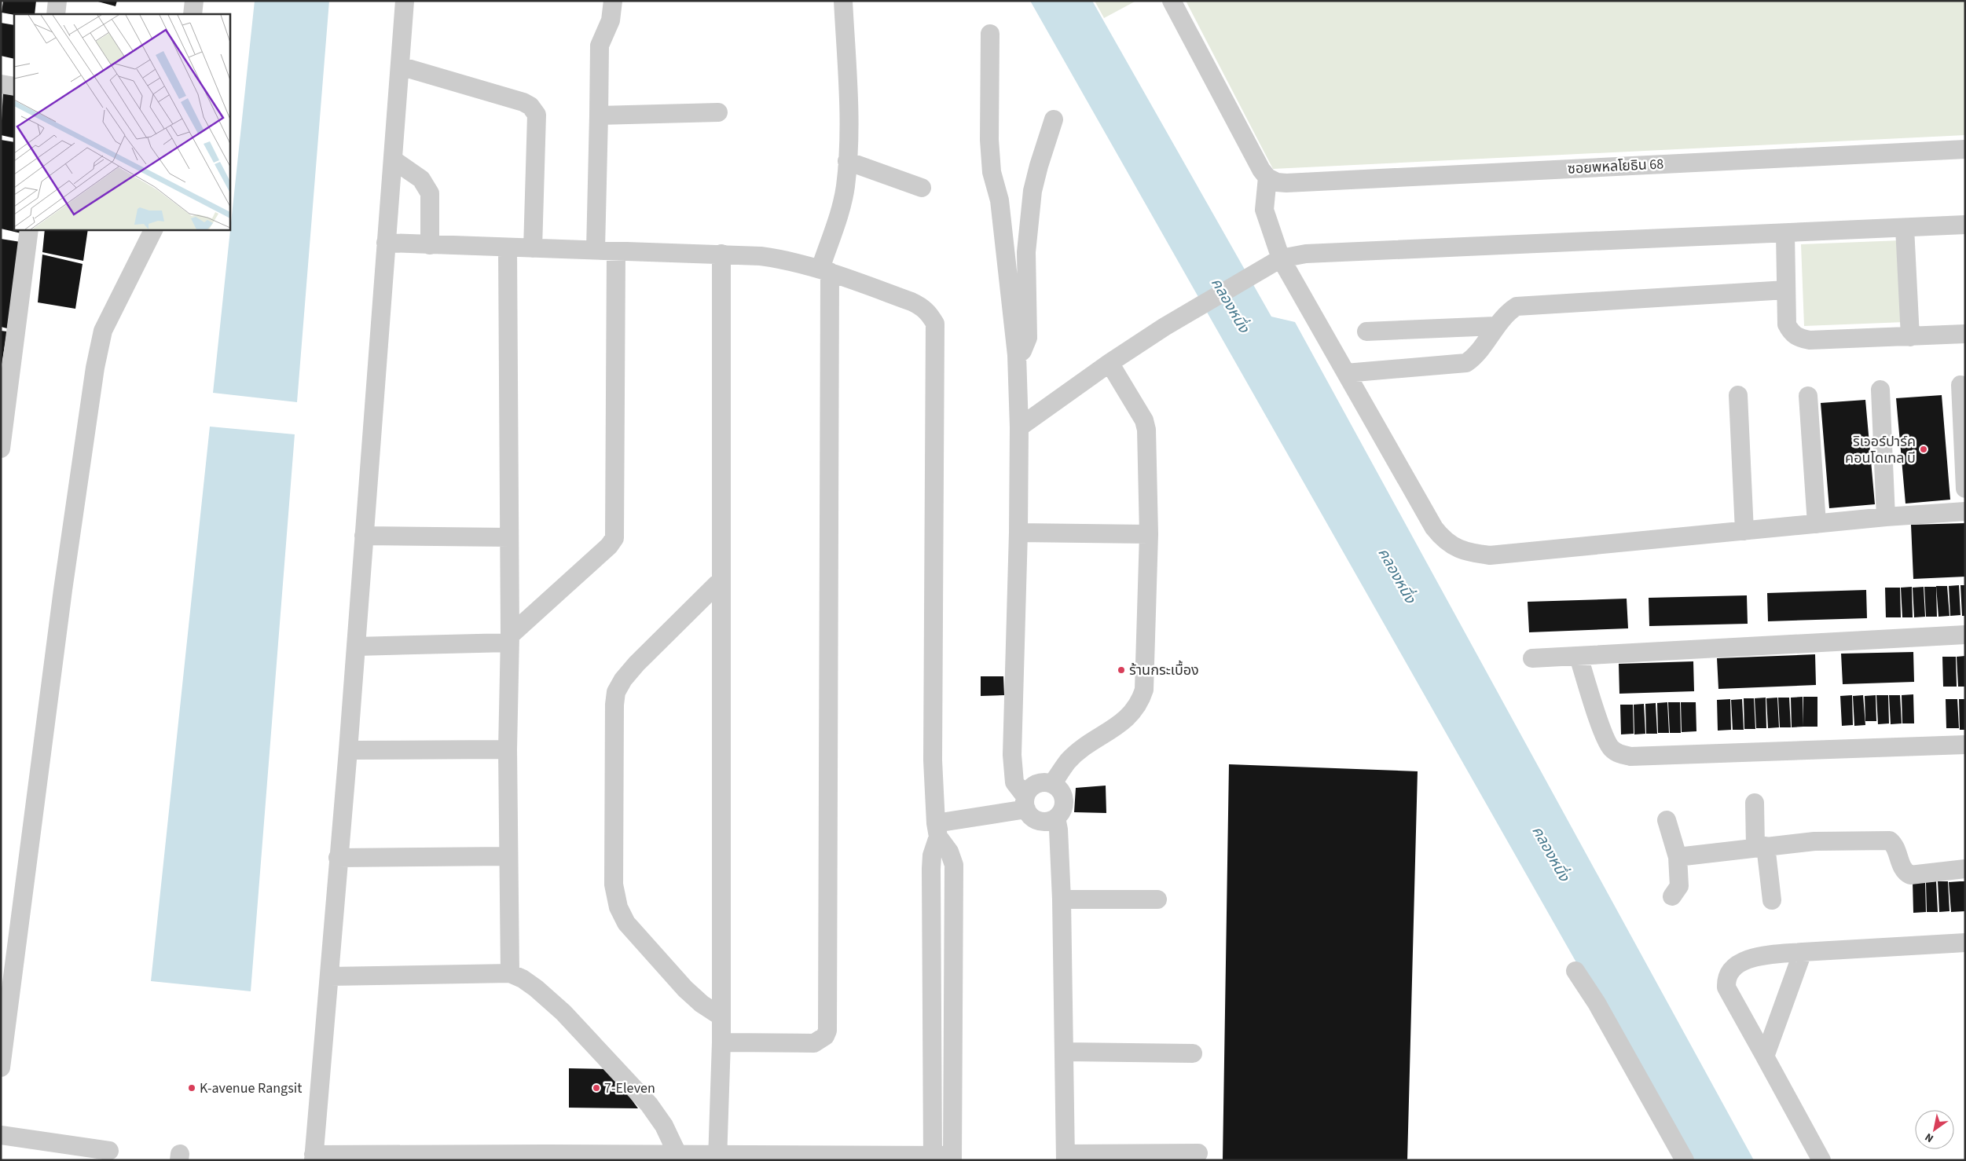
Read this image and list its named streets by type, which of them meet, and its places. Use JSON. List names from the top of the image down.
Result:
{
  "streets": {
    "street": ["ซอยพหลโยธิน 68"]
  },
  "water": ["คลองหนึ่ง"],
  "places": [
    "ริเวอร์ปาร์ค คอนโดเทล บี",
    "ร้านกระเบื้อง",
    "K-avenue Rangsit",
    "7-Eleven"
  ],
  "north": "bottom left"
}
